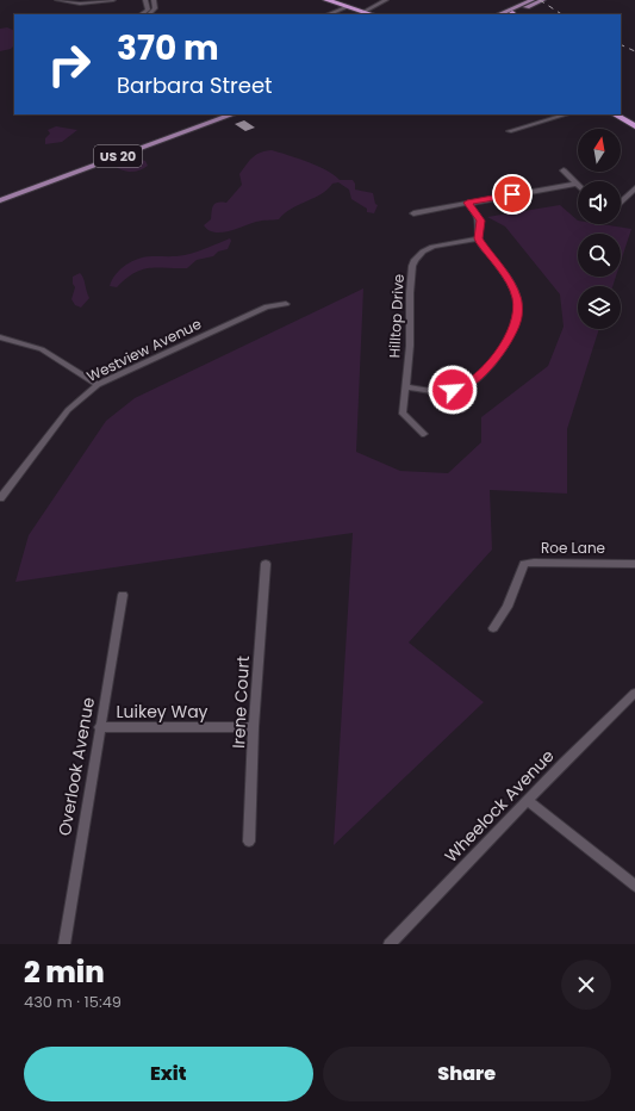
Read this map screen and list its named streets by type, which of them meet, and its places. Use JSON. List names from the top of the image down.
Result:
{
  "streets": {
    "main road": ["US 20"],
    "street": [
      "Hilltop Drive",
      "Westview Avenue",
      "Roe Lane",
      "Irene Court",
      "Luikey Way",
      "Overlook Avenue",
      "Wheelock Avenue"
    ]
  },
  "crossings": [
    ["Irene Court", "Luikey Way"],
    ["Luikey Way", "Overlook Avenue"]
  ],
  "north": "top",
  "page": {
    "turn": ["370 m", "Barbara Street"],
    "heading": ["2 min", "430 m · 15:49"],
    "buttons": ["Exit", "Share"]
  }
}
